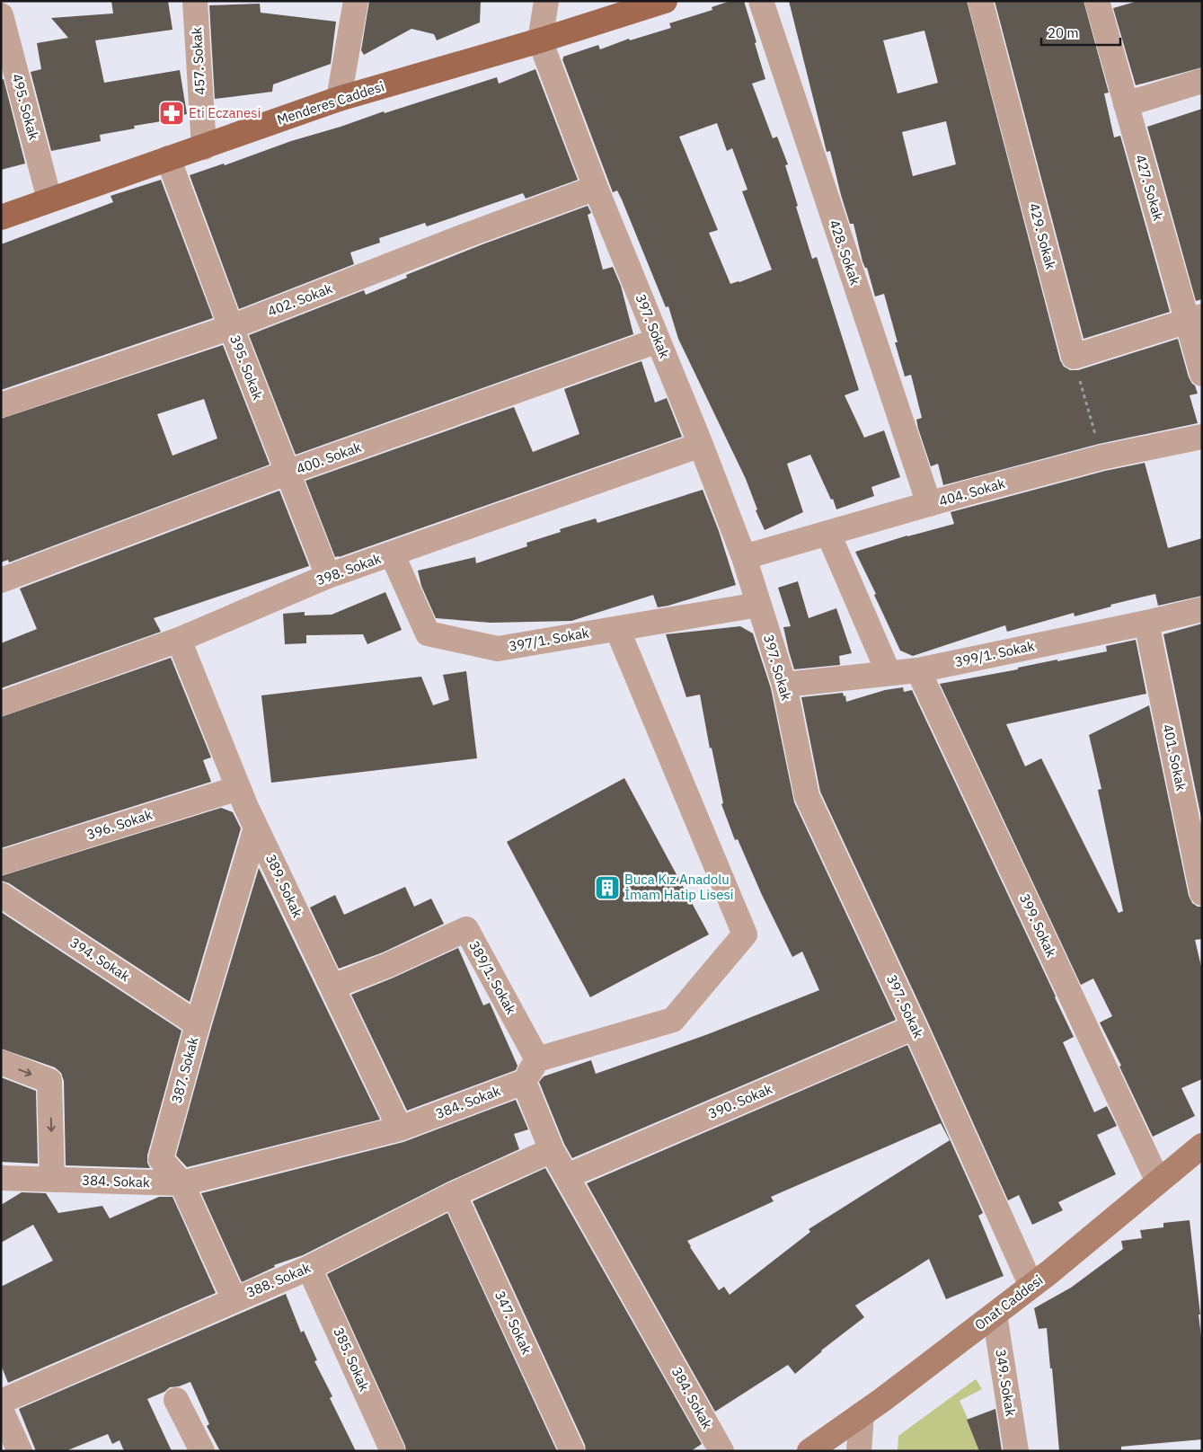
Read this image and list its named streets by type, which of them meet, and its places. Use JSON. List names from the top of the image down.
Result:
{
  "streets": {
    "main road": ["Menderes Caddesi", "Onat Caddesi"],
    "street": [
      "457. Sokak",
      "495. Sokak",
      "427. Sokak",
      "429. Sokak",
      "428. Sokak",
      "402. Sokak",
      "397. Sokak",
      "395. Sokak",
      "400. Sokak",
      "404. Sokak",
      "398. Sokak",
      "397/1. Sokak",
      "399/1. Sokak",
      "401. Sokak",
      "396. Sokak",
      "389. Sokak",
      "399. Sokak",
      "394. Sokak",
      "389/1. Sokak",
      "387. Sokak",
      "390. Sokak",
      "384. Sokak",
      "388. Sokak",
      "347. Sokak",
      "385. Sokak",
      "349. Sokak"
    ]
  },
  "crossings": [
    ["457. Sokak", "Menderes Caddesi"],
    ["Menderes Caddesi", "495. Sokak"],
    ["Menderes Caddesi", "397. Sokak"],
    ["Menderes Caddesi", "395. Sokak"],
    ["428. Sokak", "404. Sokak"],
    ["402. Sokak", "397. Sokak"],
    ["402. Sokak", "395. Sokak"],
    ["397. Sokak", "400. Sokak"],
    ["397. Sokak", "404. Sokak"],
    ["397. Sokak", "398. Sokak"],
    ["397. Sokak", "397/1. Sokak"],
    ["397. Sokak", "399/1. Sokak"],
    ["397. Sokak", "390. Sokak"],
    ["397. Sokak", "Onat Caddesi"],
    ["395. Sokak", "400. Sokak"],
    ["395. Sokak", "398. Sokak"],
    ["398. Sokak", "397/1. Sokak"],
    ["398. Sokak", "389. Sokak"],
    ["399/1. Sokak", "401. Sokak"],
    ["399/1. Sokak", "399. Sokak"],
    ["396. Sokak", "389. Sokak"],
    ["389. Sokak", "389/1. Sokak"],
    ["389. Sokak", "387. Sokak"],
    ["389. Sokak", "384. Sokak"],
    ["399. Sokak", "Onat Caddesi"],
    ["394. Sokak", "387. Sokak"],
    ["387. Sokak", "384. Sokak"],
    ["387. Sokak", "388. Sokak"],
    ["390. Sokak", "384. Sokak"],
    ["384. Sokak", "388. Sokak"],
    ["388. Sokak", "347. Sokak"],
    ["388. Sokak", "385. Sokak"],
    ["Onat Caddesi", "349. Sokak"]
  ],
  "places": {
    "pharmacy": ["Eti Eczanesi"],
    "building": ["Buca Kız Anadolu İmam Hatip Lisesi"]
  },
  "scale_bar": "20 m"
}
